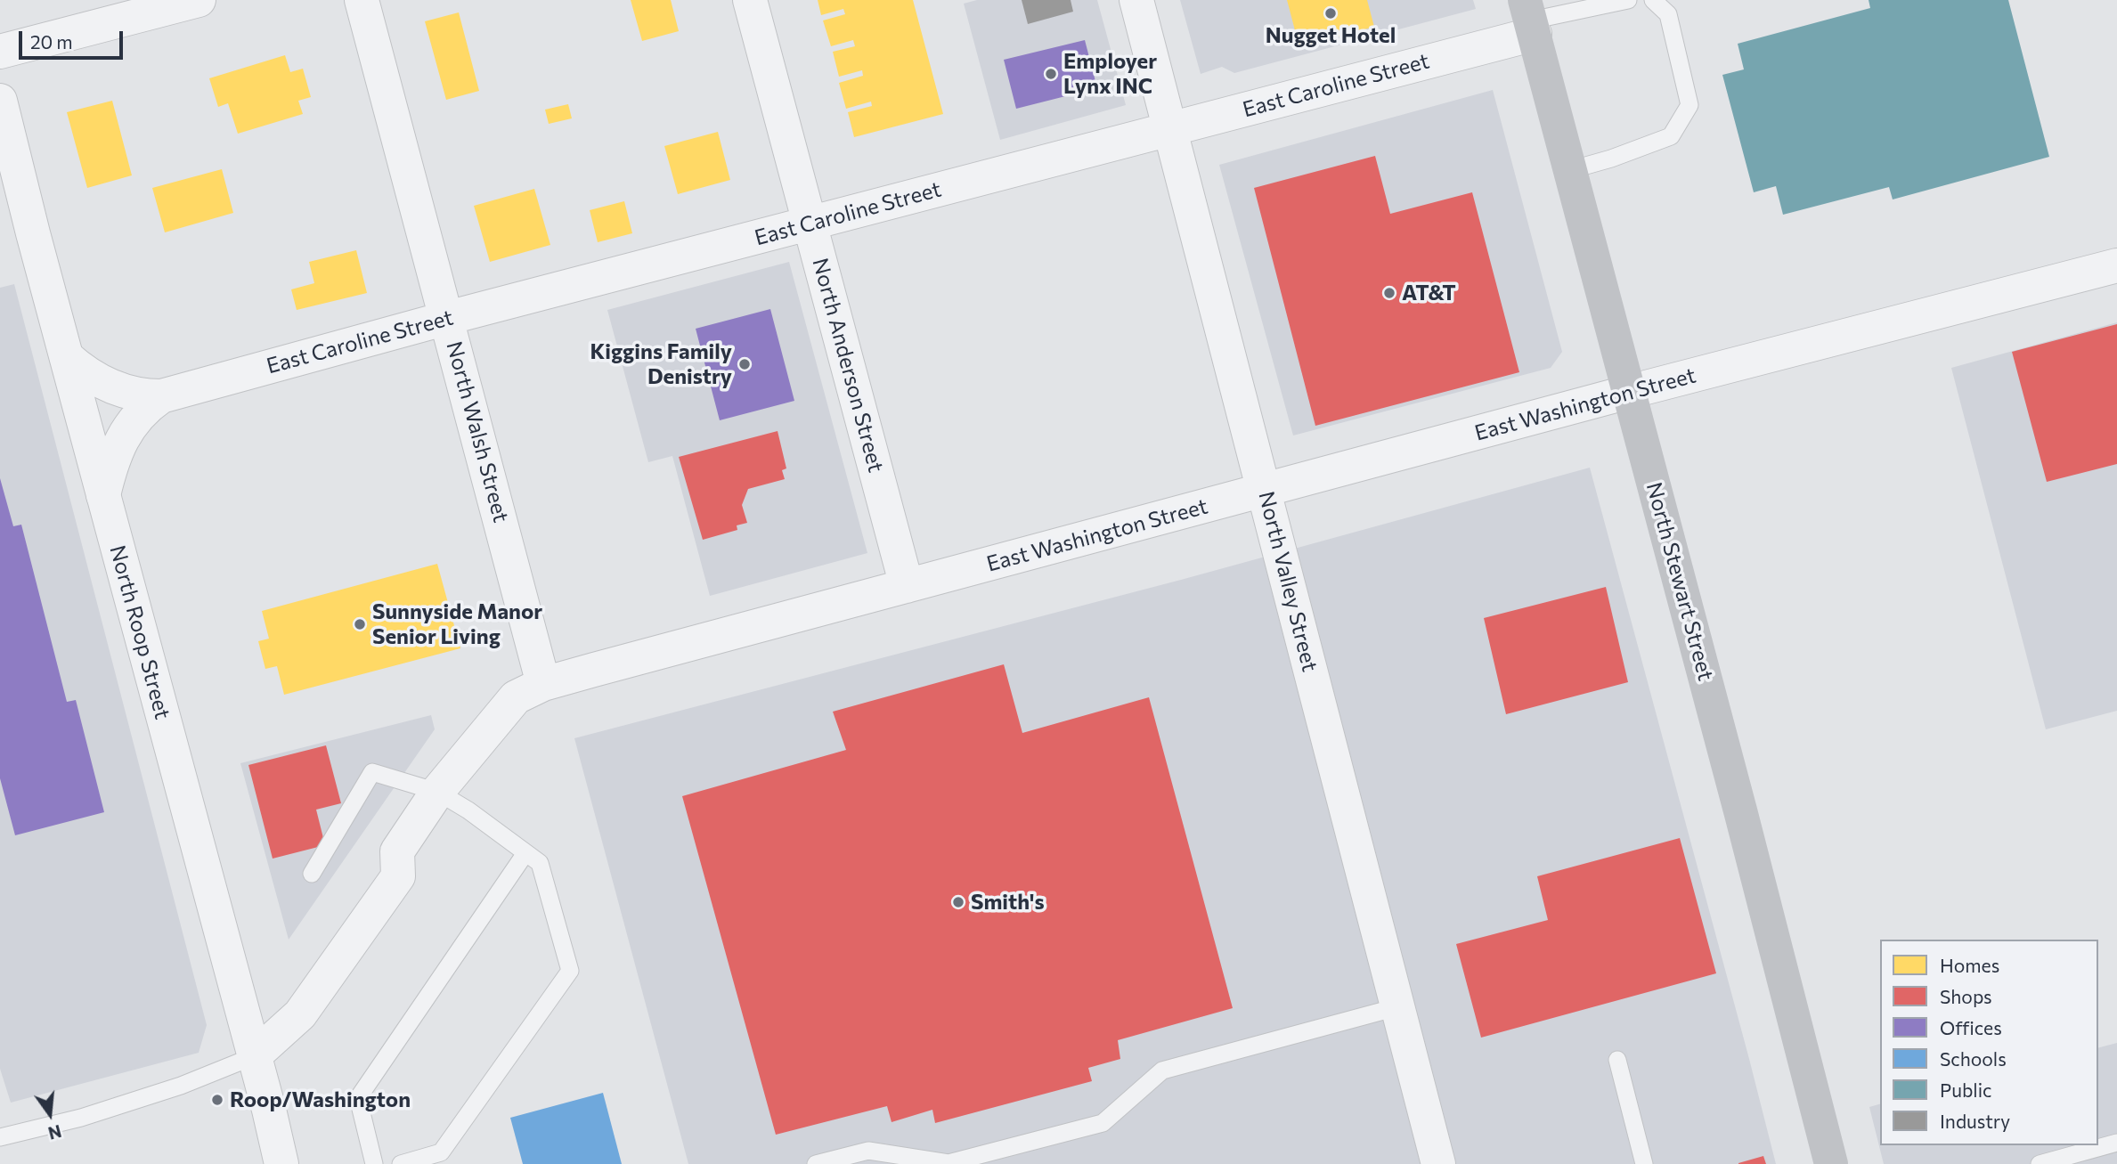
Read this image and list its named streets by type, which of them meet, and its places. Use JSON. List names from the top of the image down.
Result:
{
  "streets": {
    "main road": ["North Stewart Street"],
    "street": [
      "East Caroline Street",
      "North Anderson Street",
      "East Washington Street",
      "North Walsh Street",
      "North Valley Street",
      "North Roop Street"
    ]
  },
  "crossings": [
    ["East Caroline Street", "North Anderson Street"],
    ["East Caroline Street", "North Walsh Street"],
    ["East Caroline Street", "North Valley Street"],
    ["East Caroline Street", "North Stewart Street"],
    ["East Caroline Street", "North Roop Street"],
    ["North Anderson Street", "East Washington Street"],
    ["East Washington Street", "North Walsh Street"],
    ["East Washington Street", "North Valley Street"],
    ["East Washington Street", "North Stewart Street"],
    ["East Washington Street", "North Roop Street"]
  ],
  "places": [
    "Nugget Hotel",
    "Employer Lynx INC",
    "AT&T",
    "Kiggins Family Denistry",
    "Sunnyside Manor Senior Living",
    "Smith's",
    "Roop/Washington"
  ],
  "legend": [
    "Homes",
    "Shops",
    "Offices",
    "Schools",
    "Public",
    "Industry"
  ],
  "scale_bar": "20 m",
  "north": "bottom"
}
